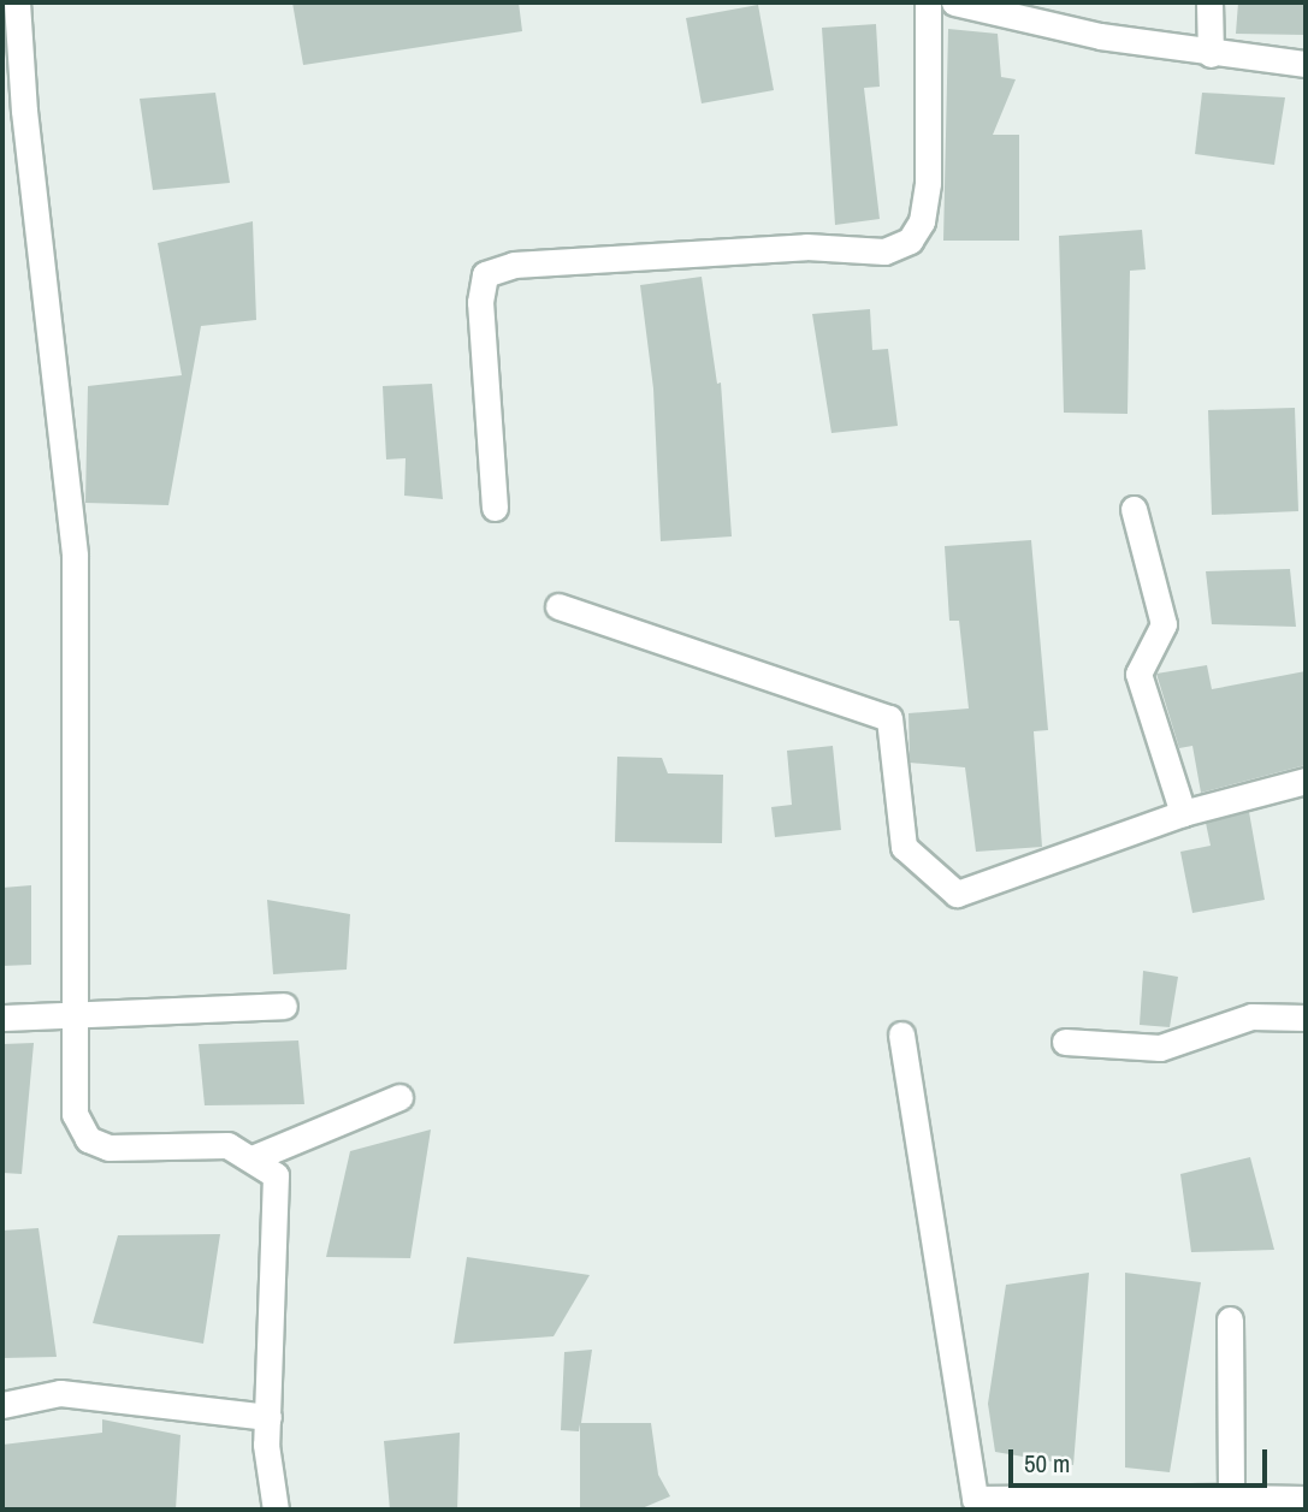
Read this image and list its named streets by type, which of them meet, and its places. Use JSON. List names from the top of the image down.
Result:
{
  "scale_bar": "50 m"
}
